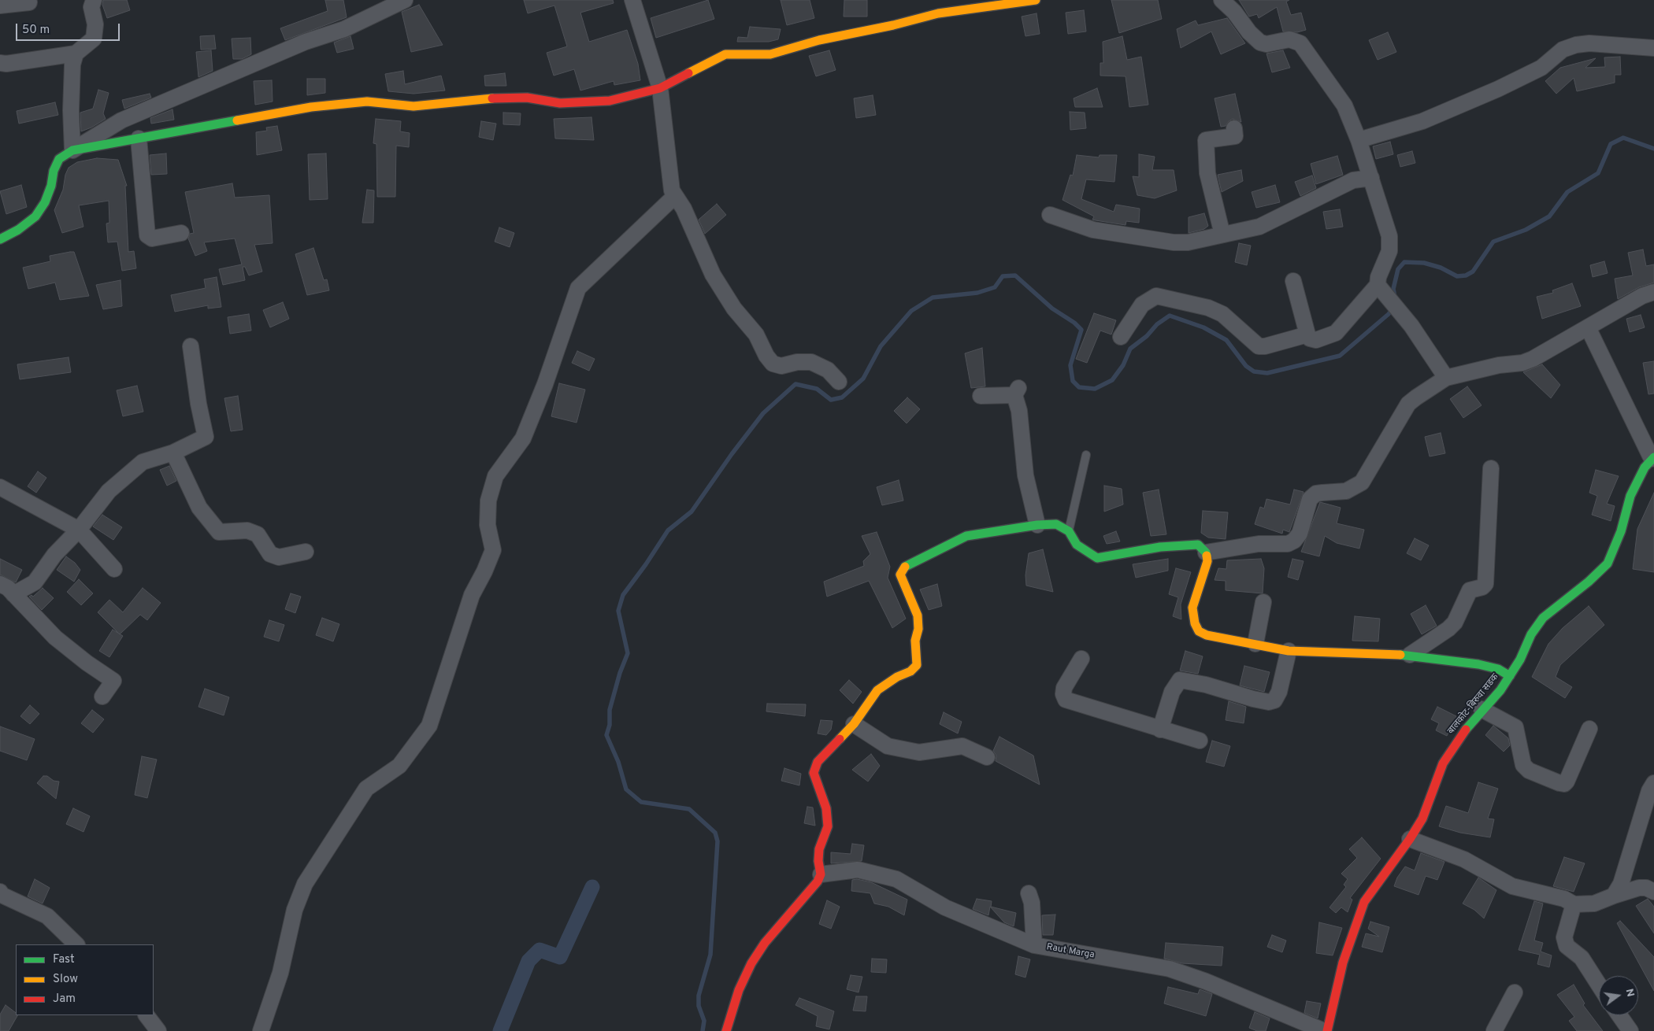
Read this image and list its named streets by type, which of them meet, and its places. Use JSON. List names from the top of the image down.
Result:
{
  "streets": {
    "street": ["बालकोट-बिरुवा सडक", "Raut Marga"]
  },
  "legend": ["Fast", "Slow", "Jam"],
  "scale_bar": "50 m",
  "north": "right"
}
